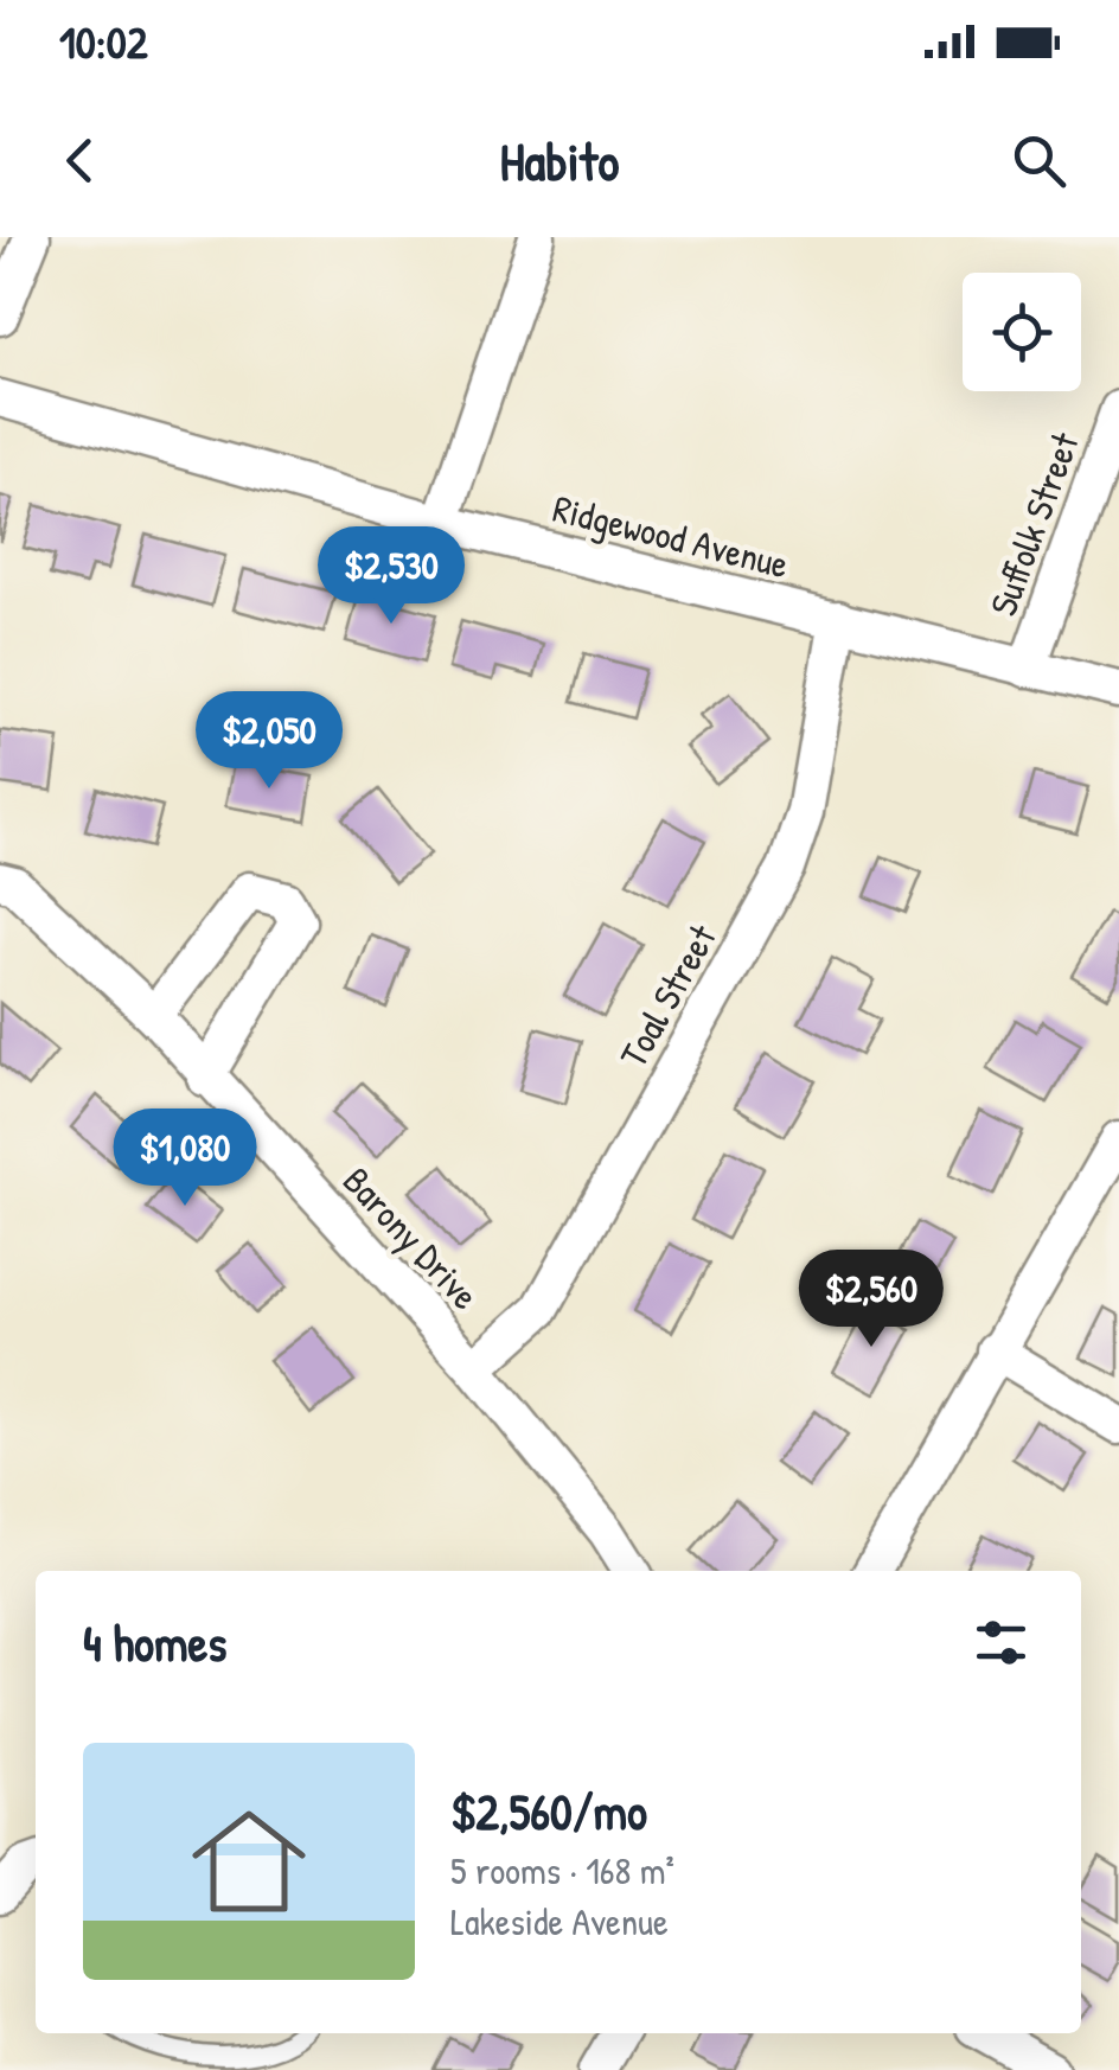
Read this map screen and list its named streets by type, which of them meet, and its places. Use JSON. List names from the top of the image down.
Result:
{
  "streets": {
    "street": [
      "Suffolk Street",
      "Ridgewood Avenue",
      "Toal Street",
      "Barony Drive"
    ]
  },
  "crossings": [
    ["Suffolk Street", "Ridgewood Avenue"],
    ["Ridgewood Avenue", "Toal Street"],
    ["Toal Street", "Barony Drive"]
  ],
  "page": {
    "status": "10:02",
    "header": "Habito",
    "price": [
      "$2,530",
      "$2,050",
      "$1,080",
      "$2,560"
    ],
    "heading": "4 homes",
    "list": [
      {
        "name": "$2,560/mo",
        "note": "5 rooms · 168 m² · Lakeside Avenue"
      }
    ]
  }
}
